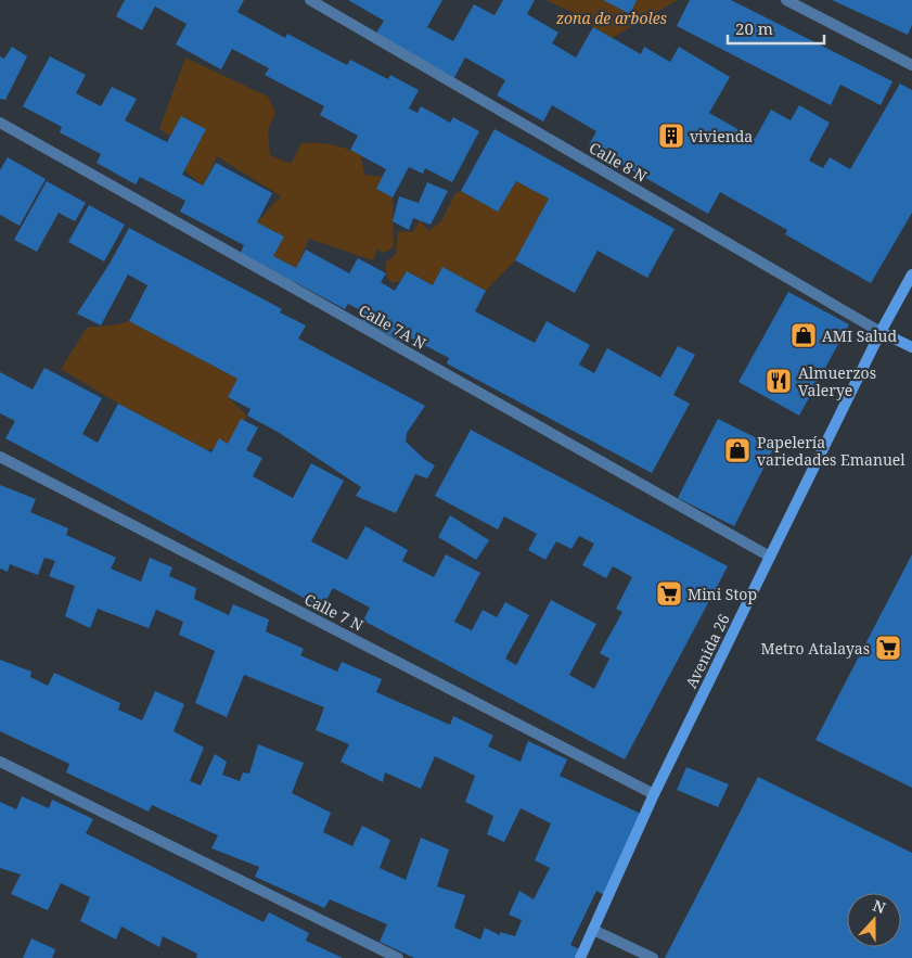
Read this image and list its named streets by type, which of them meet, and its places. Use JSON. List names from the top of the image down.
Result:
{
  "streets": {
    "street": [
      "Calle 8 N",
      "Calle 7A N",
      "Calle 7 N",
      "Avenida 26"
    ]
  },
  "crossings": [
    ["Calle 8 N", "Avenida 26"],
    ["Calle 7A N", "Avenida 26"],
    ["Calle 7 N", "Avenida 26"]
  ],
  "parks": ["zona de arboles"],
  "places": {
    "building": ["vivienda"],
    "shop": ["AMI Salud", "Papelería variedades Emanuel"],
    "restaurant": ["Almuerzos Valerye"],
    "supermarket": ["Mini Stop", "Metro Atalayas"]
  },
  "scale_bar": "20 m",
  "north": "top"
}
